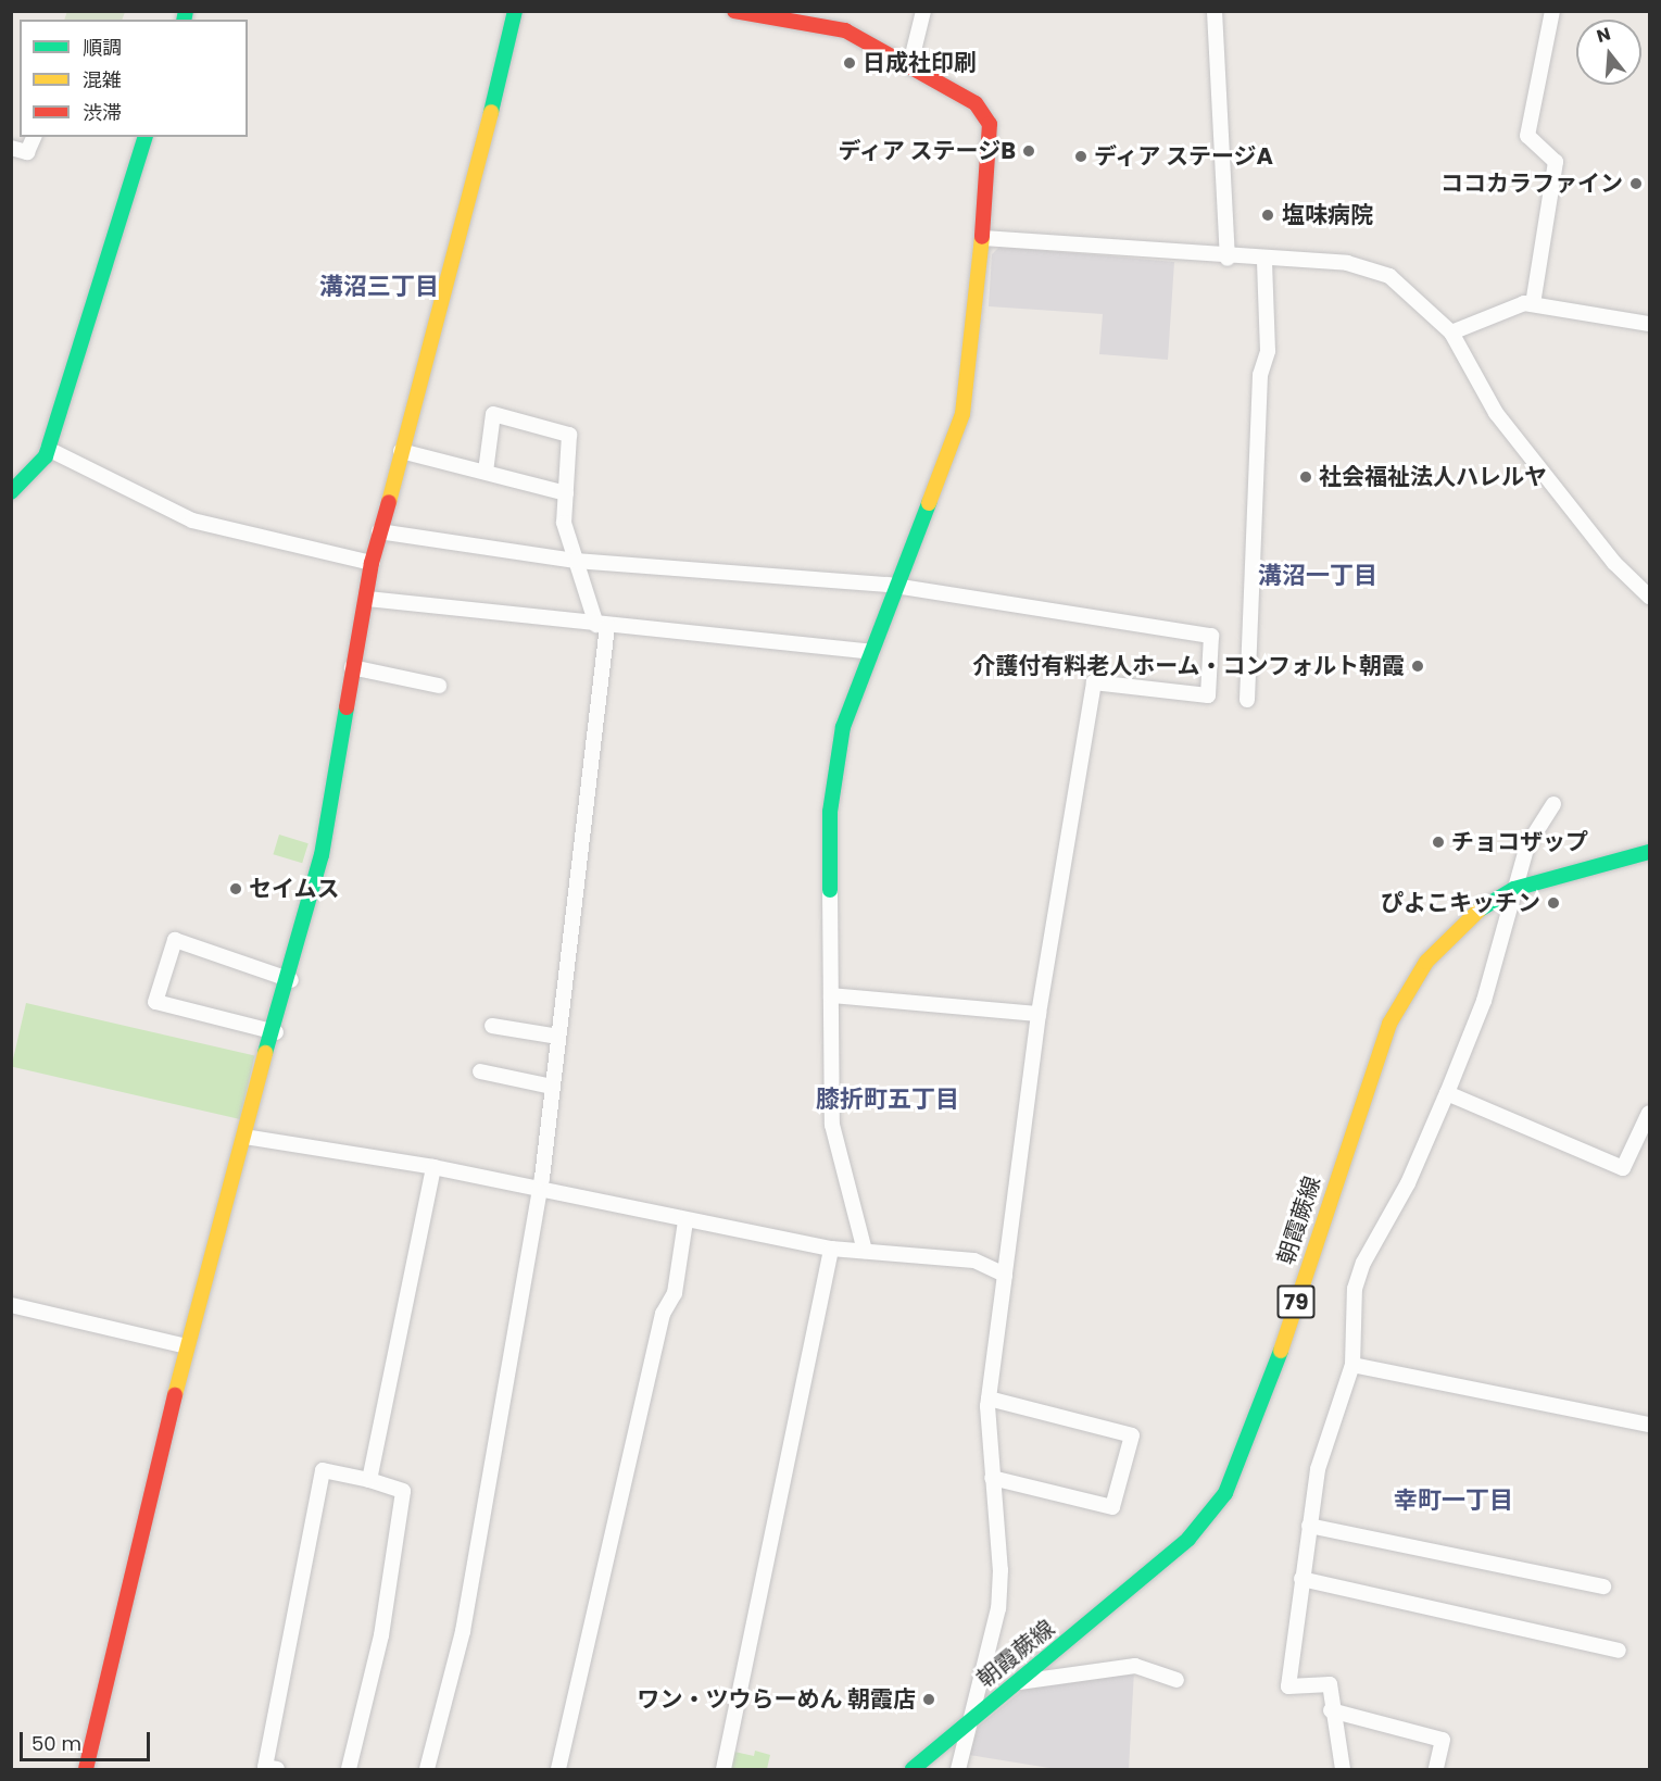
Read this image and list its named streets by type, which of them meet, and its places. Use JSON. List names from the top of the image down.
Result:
{
  "streets": {
    "street": ["朝霞蕨線", "79"]
  },
  "districts": [
    "溝沼三丁目",
    "溝沼一丁目",
    "膝折町五丁目",
    "幸町一丁目"
  ],
  "places": [
    "日成社印刷",
    "ディア ステージB",
    "ディア ステージA",
    "ココカラファイン",
    "塩味病院",
    "社会福祉法人ハレルヤ",
    "介護付有料老人ホーム・コンフォルト朝霞",
    "チョコザップ",
    "セイムス",
    "ぴよこキッチン",
    "ワン・ツウらーめん 朝霞店"
  ],
  "legend": ["順調", "混雑", "渋滞"],
  "scale_bar": "50 m",
  "north": "top"
}
